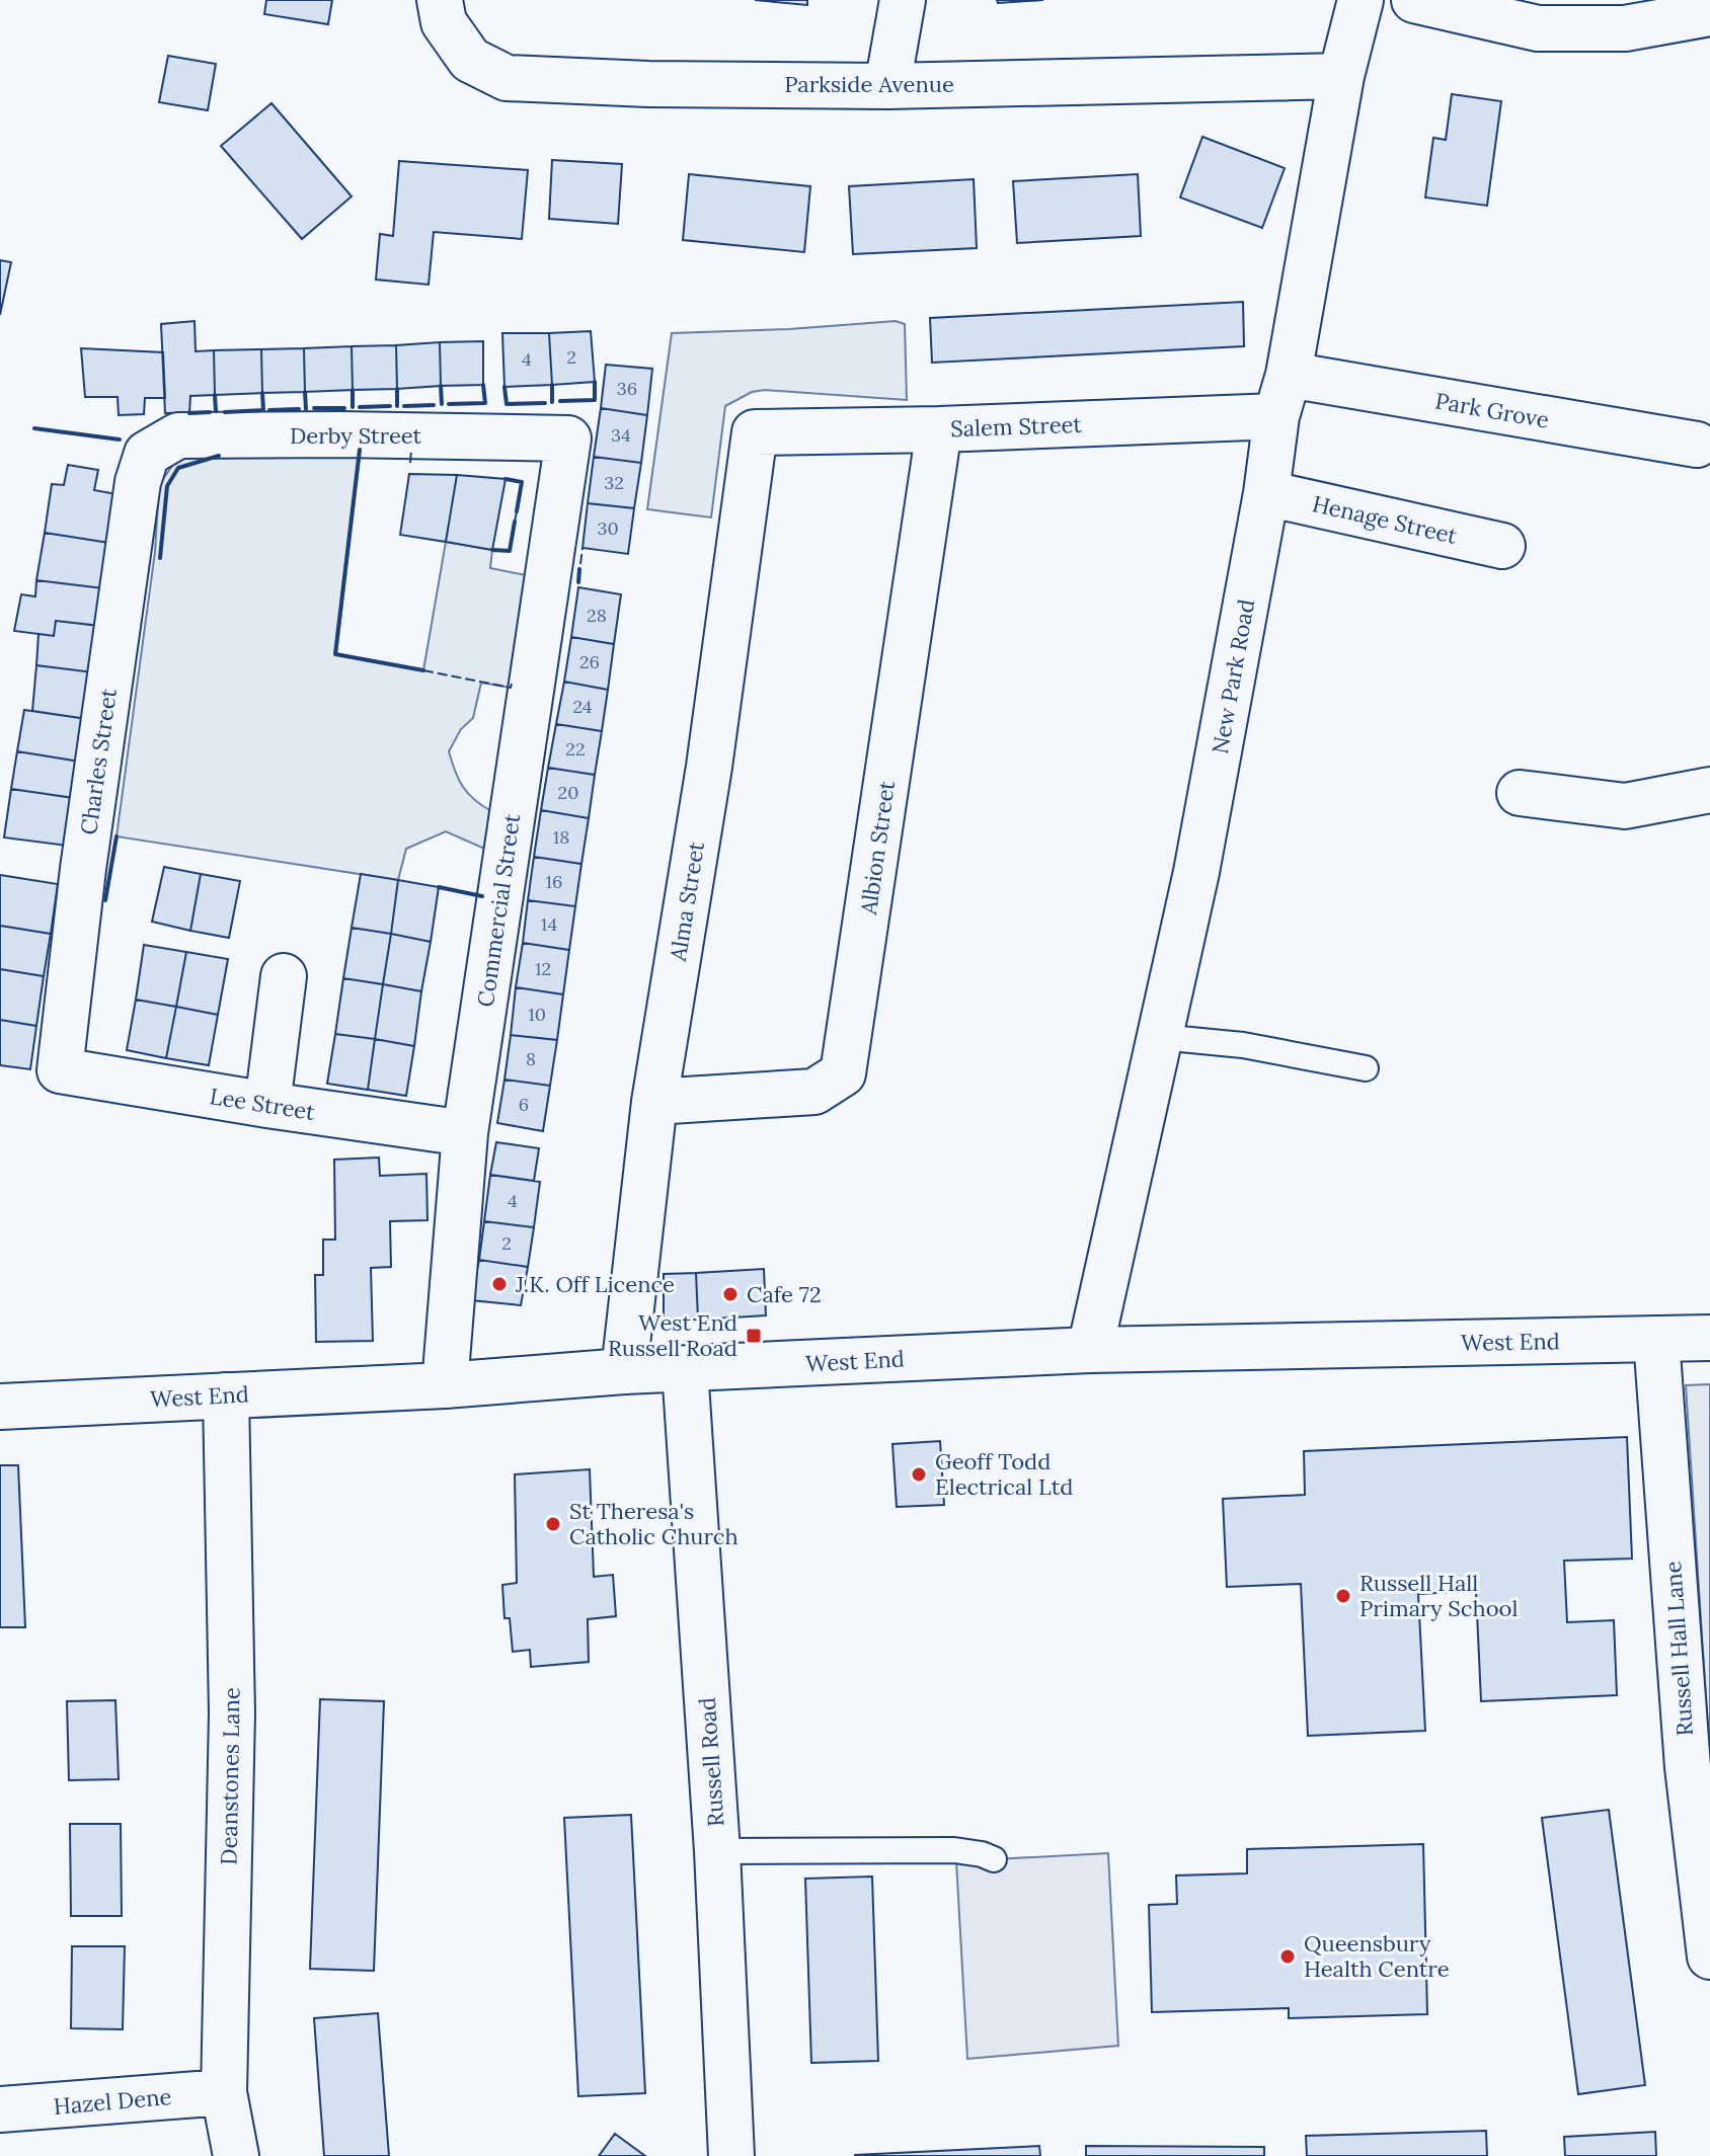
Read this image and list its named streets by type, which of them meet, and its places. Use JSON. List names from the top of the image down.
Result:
{
  "streets": {
    "street": [
      "Parkside Avenue",
      "Park Grove",
      "Salem Street",
      "Derby Street",
      "Henage Street",
      "New Park Road",
      "Charles Street",
      "Albion Street",
      "Alma Street",
      "Commercial Street",
      "Lee Street",
      "West End",
      "Russell Hall Lane",
      "Russell Road",
      "Deanstones Lane",
      "Hazel Dene"
    ]
  },
  "crossings": [
    ["Parkside Avenue", "New Park Road"],
    ["Park Grove", "New Park Road"],
    ["Salem Street", "New Park Road"],
    ["Salem Street", "Albion Street"],
    ["Salem Street", "Alma Street"],
    ["Derby Street", "Charles Street"],
    ["Derby Street", "Commercial Street"],
    ["Henage Street", "New Park Road"],
    ["New Park Road", "West End"],
    ["Charles Street", "Lee Street"],
    ["Albion Street", "Alma Street"],
    ["Alma Street", "West End"],
    ["Commercial Street", "Lee Street"],
    ["Commercial Street", "West End"],
    ["West End", "Russell Hall Lane"],
    ["West End", "Russell Road"],
    ["West End", "Deanstones Lane"],
    ["Deanstones Lane", "Hazel Dene"]
  ],
  "places": {
    "other": [
      "J.K. Off Licence",
      "Cafe 72",
      "Geoff Todd Electrical Ltd",
      "St Theresa's Catholic Church",
      "Russell Hall Primary School",
      "Queensbury Health Centre"
    ],
    "transit": ["West End Russell Road"]
  },
  "house_numbers": [
    "2",
    "4",
    "36",
    "34",
    "32",
    "30",
    "28",
    "26",
    "24",
    "22",
    "20",
    "18",
    "16",
    "14",
    "12",
    "10",
    "8",
    "6",
    "4",
    "2"
  ]
}
